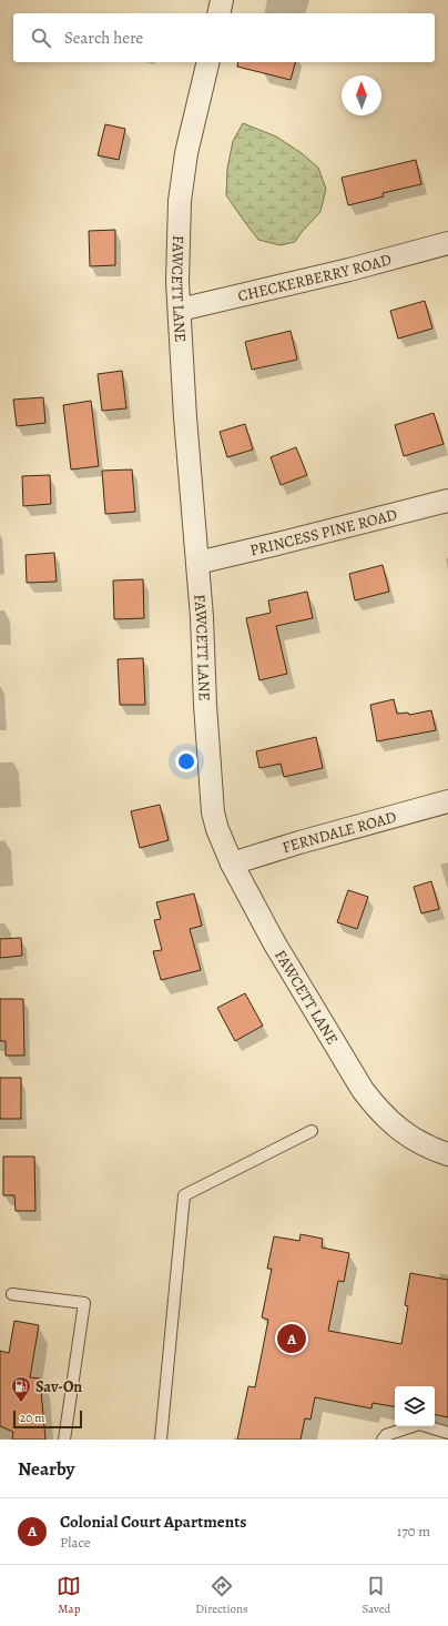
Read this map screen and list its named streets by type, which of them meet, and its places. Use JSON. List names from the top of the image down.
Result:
{
  "streets": {
    "street": [
      "CHECKERBERRY ROAD",
      "FAWCETT LANE",
      "PRINCESS PINE ROAD",
      "FERNDALE ROAD"
    ]
  },
  "crossings": [
    ["CHECKERBERRY ROAD", "FAWCETT LANE"],
    ["FAWCETT LANE", "PRINCESS PINE ROAD"],
    ["FAWCETT LANE", "FERNDALE ROAD"]
  ],
  "places": {
    "fuel station": ["Sav-On"]
  },
  "scale_bar": "20 m",
  "north": "top",
  "page": {
    "search": "Search here",
    "pins": "A",
    "scale": "20 m",
    "heading": "Nearby",
    "list": [
      {
        "mark": "A",
        "name": "Colonial Court Apartments",
        "note": "Place",
        "value": "170 m"
      }
    ],
    "nav": ["Map", "Directions", "Saved"]
  }
}
